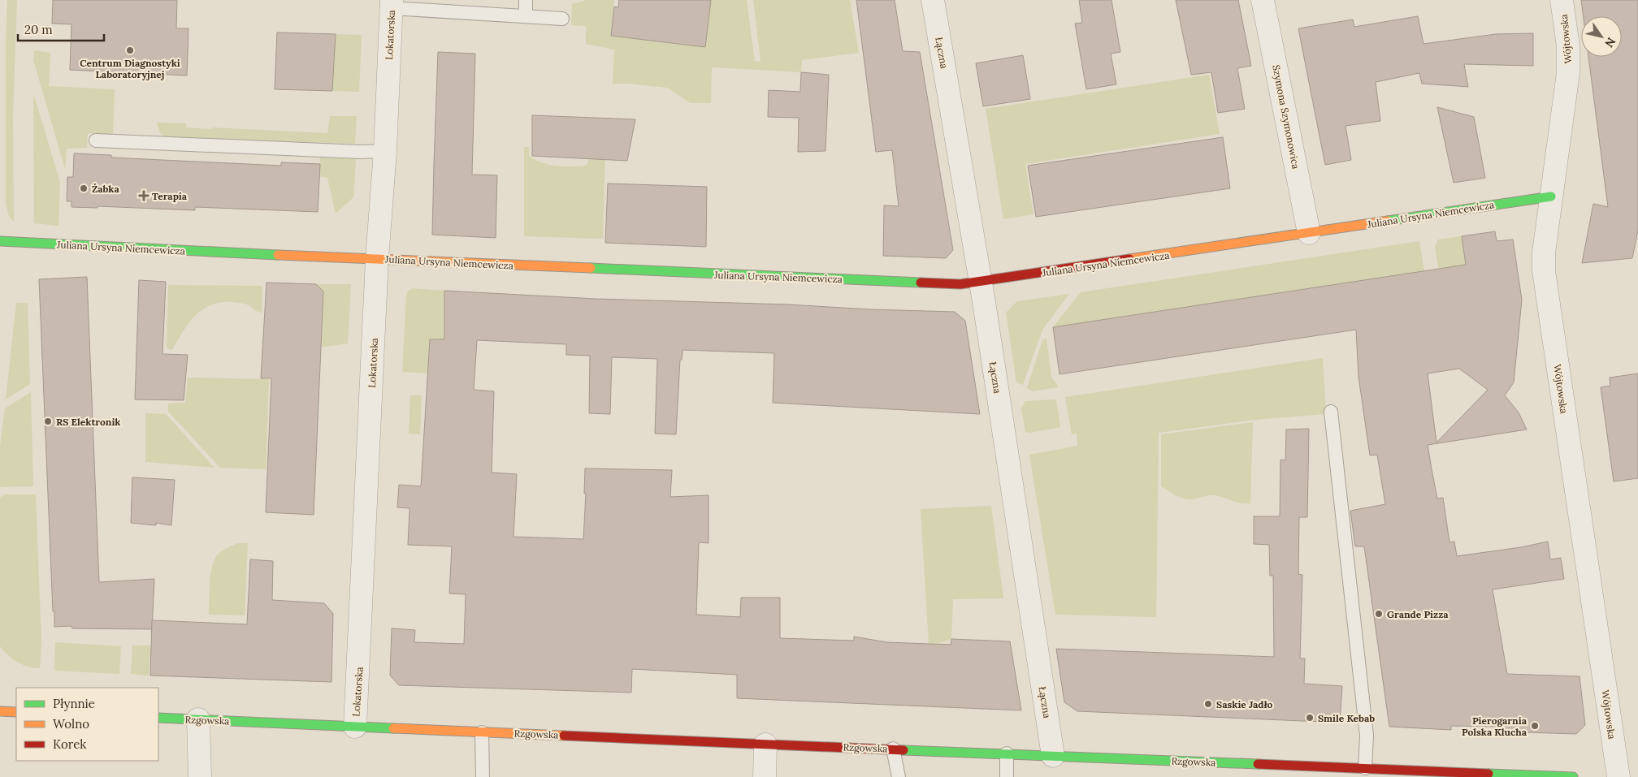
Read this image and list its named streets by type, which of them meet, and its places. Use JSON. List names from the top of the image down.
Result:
{
  "streets": {
    "street": [
      "Lokatorska",
      "Wójtowska",
      "Łączna",
      "Szymona Szymonowica",
      "Juliana Ursyna Niemcewicza",
      "Rzgowska"
    ]
  },
  "crossings": [
    ["Lokatorska", "Juliana Ursyna Niemcewicza"],
    ["Lokatorska", "Rzgowska"],
    ["Wójtowska", "Juliana Ursyna Niemcewicza"],
    ["Łączna", "Juliana Ursyna Niemcewicza"],
    ["Łączna", "Rzgowska"],
    ["Szymona Szymonowica", "Juliana Ursyna Niemcewicza"]
  ],
  "places": {
    "other": [
      "Centrum Diagnostyki Laboratoryjnej",
      "Żabka",
      "RS Elektronik",
      "Grande Pizza",
      "Saskie Jadło",
      "Smile Kebab",
      "Pierogarnia Polska Klucha"
    ],
    "health": ["Terapia"]
  },
  "legend": ["Płynnie", "Wolno", "Korek"],
  "scale_bar": "20 m",
  "north": "bottom right"
}
